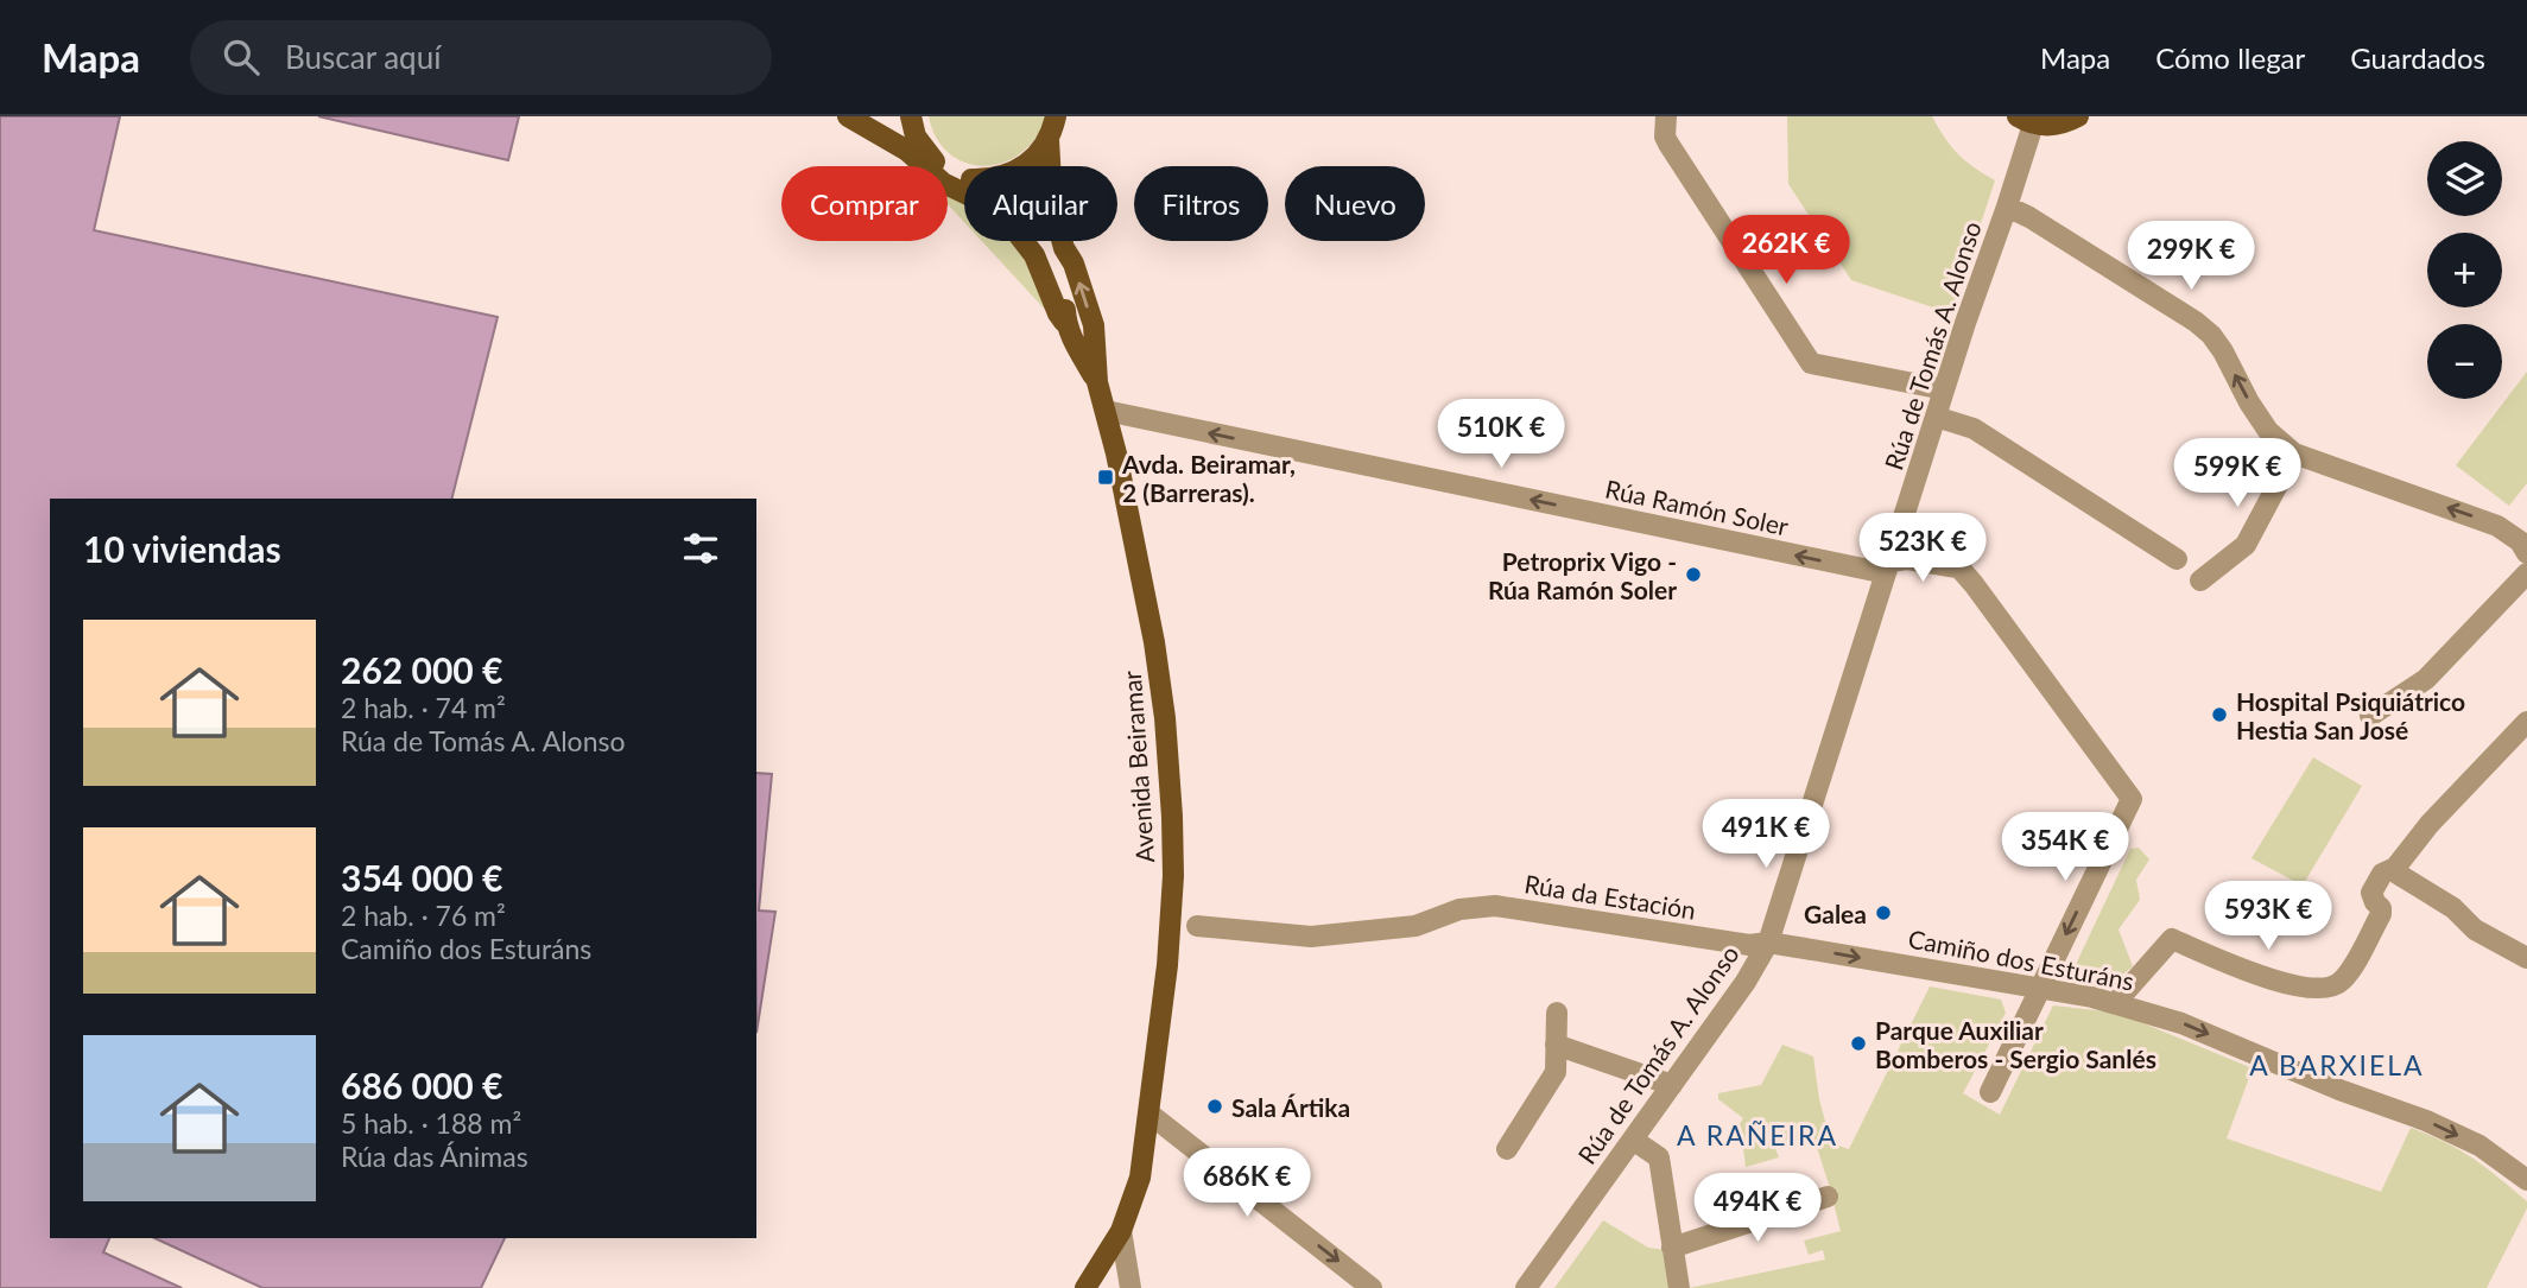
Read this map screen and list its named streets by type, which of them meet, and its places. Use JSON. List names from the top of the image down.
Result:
{
  "streets": {
    "main road": ["Avenida Beiramar"],
    "street": [
      "Rúa de Tomás A. Alonso",
      "Rúa Ramón Soler",
      "Rúa da Estación",
      "Camiño dos Esturáns"
    ]
  },
  "crossings": [
    ["Rúa de Tomás A. Alonso", "Rúa Ramón Soler"],
    ["Rúa de Tomás A. Alonso", "Rúa da Estación"],
    ["Rúa de Tomás A. Alonso", "Camiño dos Esturáns"],
    ["Rúa Ramón Soler", "Avenida Beiramar"],
    ["Rúa da Estación", "Camiño dos Esturáns"]
  ],
  "one_way": ["Rúa Ramón Soler", "Camiño dos Esturáns"],
  "districts": ["A BARXIELA", "A RAÑEIRA"],
  "places": {
    "transit": ["Avda. Beiramar, 2 (Barreras)."],
    "other": [
      "Petroprix Vigo - Rúa Ramón Soler",
      "Hospital Psiquiátrico Hestia San José",
      "Galea",
      "Parque Auxiliar Bomberos - Sergio Sanlés",
      "Sala Ártika"
    ]
  },
  "page": {
    "header": "Mapa",
    "search": "Buscar aquí",
    "nav": ["Mapa", "Cómo llegar", "Guardados"],
    "map_buttons": ["+", "−"],
    "chip": [
      "Comprar",
      "Alquilar",
      "Filtros",
      "Nuevo"
    ],
    "price": [
      "262K €",
      "299K €",
      "510K €",
      "599K €",
      "523K €",
      "491K €",
      "354K €",
      "593K €",
      "686K €",
      "494K €"
    ],
    "heading": "10 viviendas",
    "list": [
      {
        "name": "262 000 €",
        "note": "2 hab. · 74 m² · Rúa de Tomás A. Alonso"
      },
      {
        "name": "354 000 €",
        "note": "2 hab. · 76 m² · Camiño dos Esturáns"
      },
      {
        "name": "686 000 €",
        "note": "5 hab. · 188 m² · Rúa das Ánimas"
      }
    ]
  }
}
